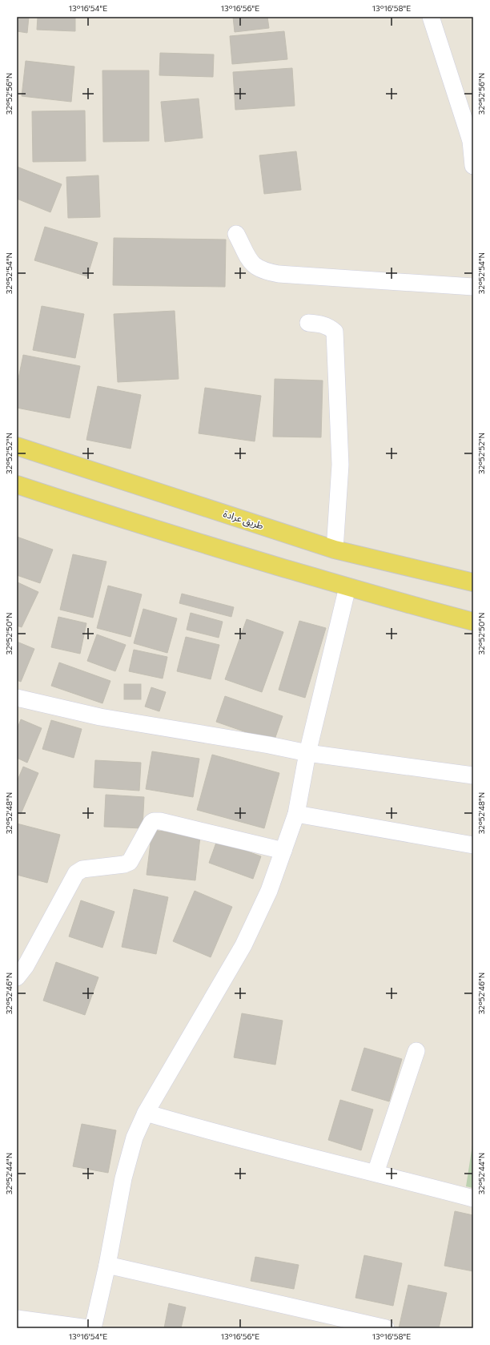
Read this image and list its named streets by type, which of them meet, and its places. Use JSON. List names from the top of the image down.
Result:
{
  "streets": {
    "main road": ["طريق عرادة"]
  },
  "coordinates": [
    "13°16'54\"E",
    "13°16'56\"E",
    "13°16'58\"E",
    "32°52'56\"N",
    "32°52'54\"N",
    "32°52'52\"N",
    "32°52'50\"N",
    "32°52'48\"N",
    "32°52'46\"N",
    "32°52'44\"N"
  ]
}
